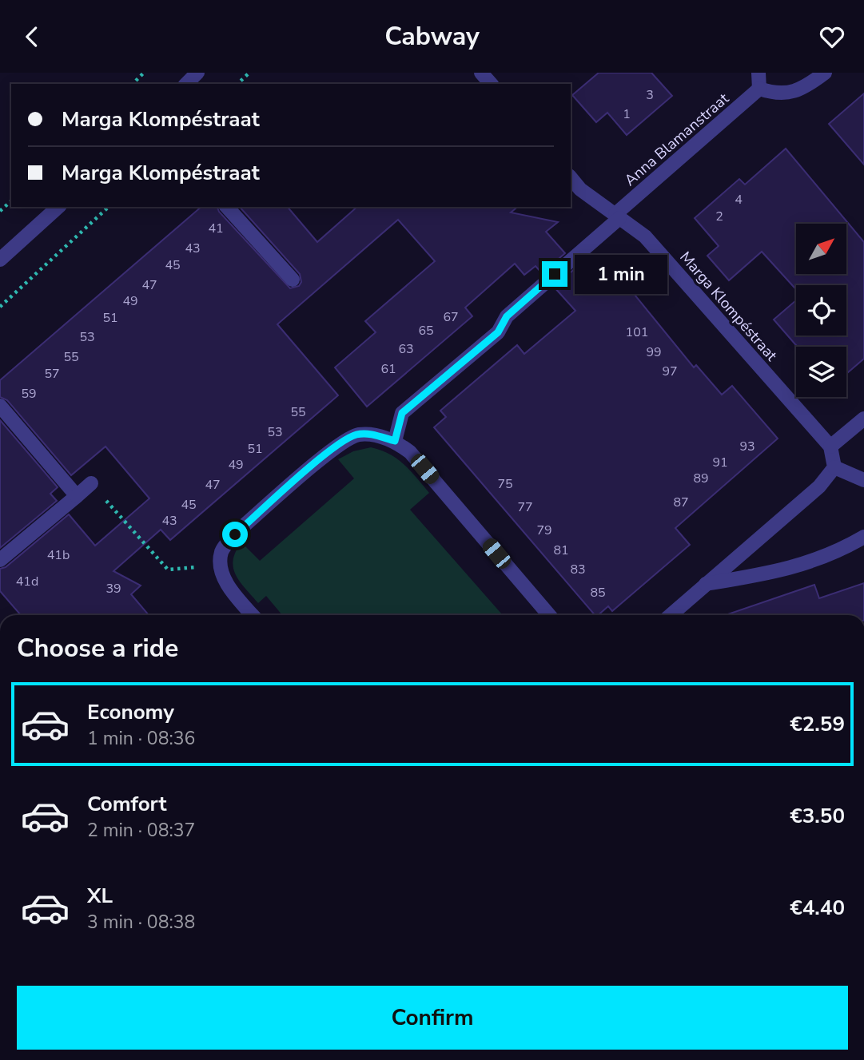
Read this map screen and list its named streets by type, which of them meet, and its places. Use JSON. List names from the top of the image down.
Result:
{
  "streets": {
    "street": ["Anna Blamanstraat", "Marga Klompéstraat"]
  },
  "crossings": [
    ["Anna Blamanstraat", "Marga Klompéstraat"]
  ],
  "house_numbers": [
    "3",
    "1",
    "4",
    "2",
    "41",
    "43",
    "45",
    "47",
    "49",
    "67",
    "51",
    "65",
    "101",
    "53",
    "63",
    "99",
    "55",
    "61",
    "97",
    "57",
    "59",
    "55",
    "53",
    "93",
    "51",
    "91",
    "49",
    "89",
    "75",
    "47",
    "87",
    "45",
    "77",
    "43",
    "79",
    "81",
    "41b",
    "83",
    "41d",
    "39",
    "85"
  ],
  "north": "top right",
  "page": {
    "header": "Cabway",
    "banner": ["Marga Klompéstraat", "Marga Klompéstraat"],
    "bubble": "1 min",
    "heading": "Choose a ride",
    "list": [
      {
        "name": "Economy",
        "note": "1 min · 08:36",
        "value": "€2.59"
      },
      {
        "name": "Comfort",
        "note": "2 min · 08:37",
        "value": "€3.50"
      },
      {
        "name": "XL",
        "note": "3 min · 08:38",
        "value": "€4.40"
      }
    ],
    "buttons": "Confirm"
  }
}
